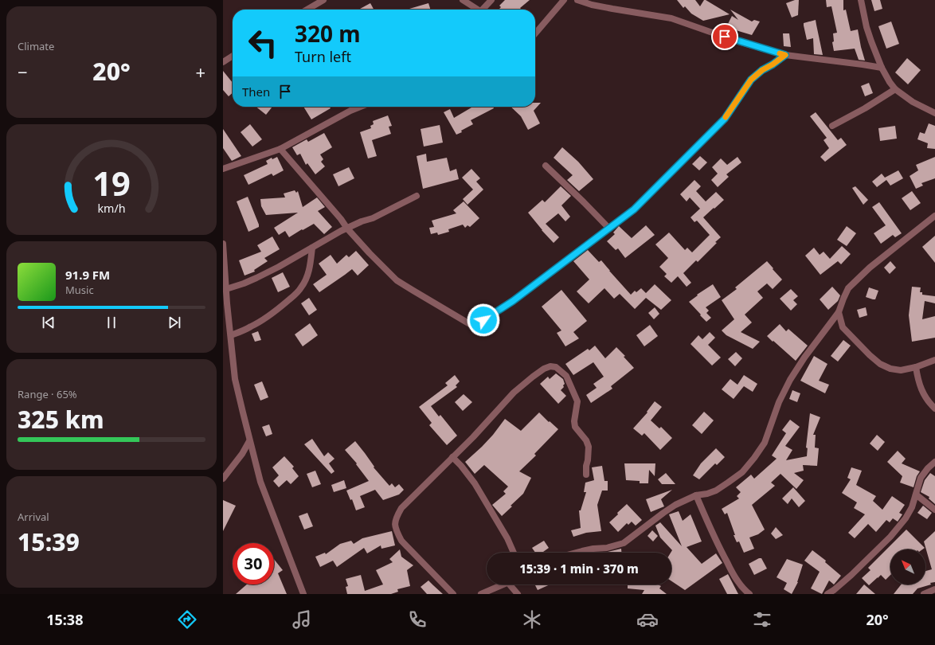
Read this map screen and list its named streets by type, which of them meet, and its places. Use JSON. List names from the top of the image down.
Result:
{
  "north": "top left",
  "page": {
    "tile": [
      "Climate",
      ["Range · 65%", "325 km"],
      ["Arrival", "15:39"]
    ],
    "turn": ["320 m", "Turn left"],
    "heat": ["−", "20°", "+"],
    "then": "Then",
    "song": ["91.9 FM", "Music"],
    "limit": "30",
    "trip": "15:39 · 1 min · 370 m",
    "tabs": ["15:38", "20°"],
    "gauge": ["19", "km/h"]
  }
}
